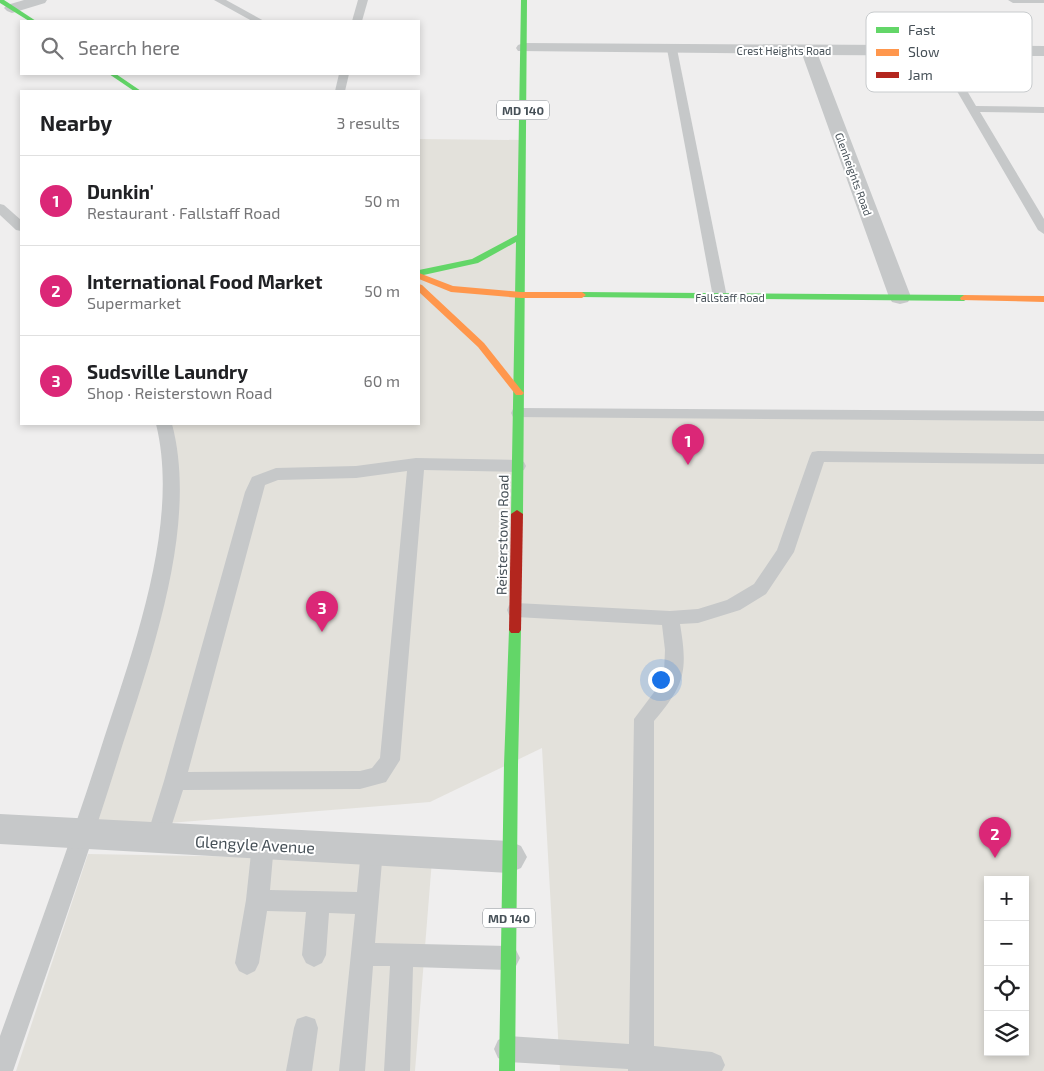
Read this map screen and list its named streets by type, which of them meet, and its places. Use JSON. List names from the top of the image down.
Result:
{
  "streets": {
    "main road": ["MD 140", "Fallstaff Road", "Reisterstown Road"],
    "street": ["Crest Heights Road", "Glenheights Road", "Glengyle Avenue"]
  },
  "crossings": [
    ["Crest Heights Road", "Glenheights Road"],
    ["Crest Heights Road", "Reisterstown Road"],
    ["Glenheights Road", "Fallstaff Road"],
    ["Fallstaff Road", "Reisterstown Road"],
    ["Reisterstown Road", "Glengyle Avenue"]
  ],
  "legend": ["Fast", "Slow", "Jam"],
  "page": {
    "search": "Search here",
    "heading": ["Nearby", "3 results"],
    "list": [
      {
        "mark": "1",
        "name": "Dunkin'",
        "note": "Restaurant · Fallstaff Road",
        "value": "50 m"
      },
      {
        "mark": "2",
        "name": "International Food Market",
        "note": "Supermarket",
        "value": "50 m"
      },
      {
        "mark": "3",
        "name": "Sudsville Laundry",
        "note": "Shop · Reisterstown Road",
        "value": "60 m"
      }
    ],
    "pins": ["1", "3", "2"],
    "map_buttons": ["+", "−"]
  }
}
